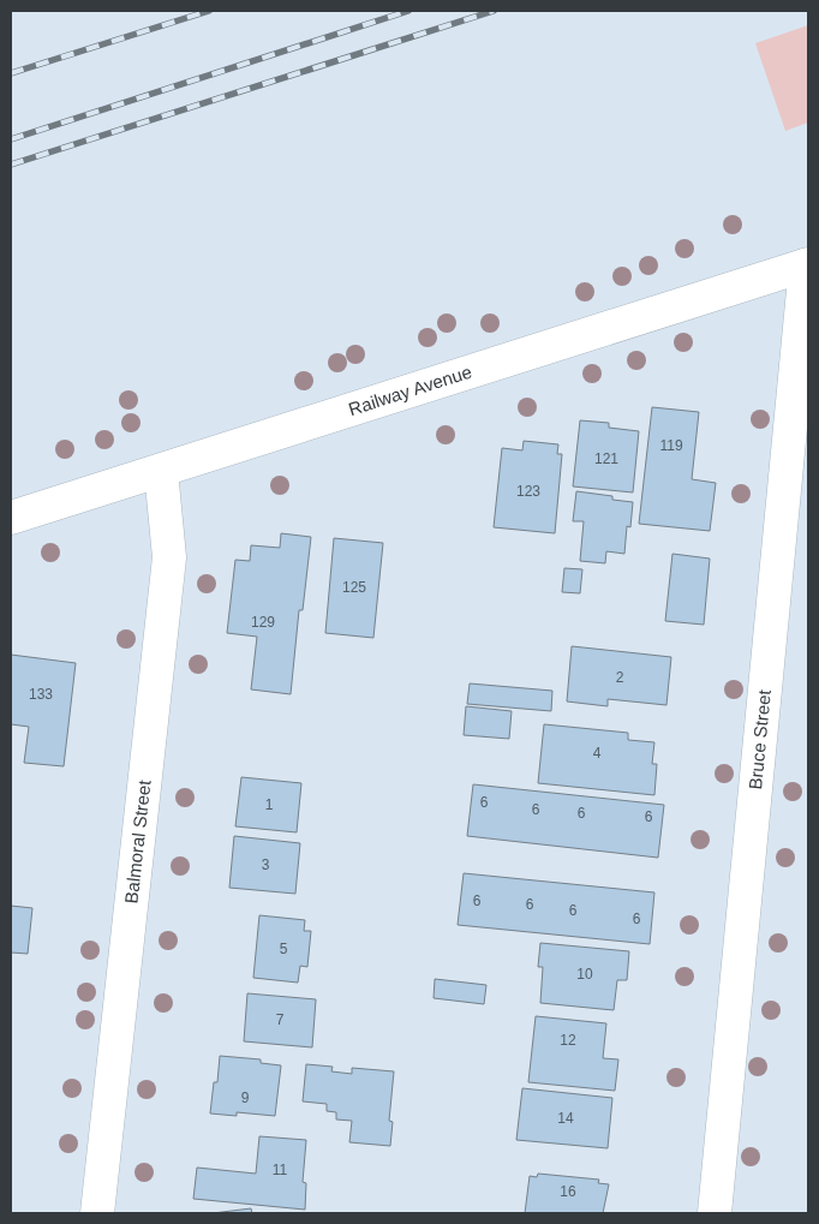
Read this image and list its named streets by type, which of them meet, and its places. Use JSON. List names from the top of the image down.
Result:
{
  "streets": {
    "street": ["Railway Avenue", "Bruce Street", "Balmoral Street"]
  },
  "crossings": [
    ["Railway Avenue", "Bruce Street"],
    ["Railway Avenue", "Balmoral Street"]
  ],
  "house_numbers": [
    "119",
    "121",
    "123",
    "125",
    "129",
    "2",
    "133",
    "4",
    "6",
    "1",
    "6",
    "6",
    "6",
    "3",
    "6",
    "6",
    "6",
    "6",
    "5",
    "10",
    "7",
    "12",
    "9",
    "14",
    "11",
    "16"
  ]
}
